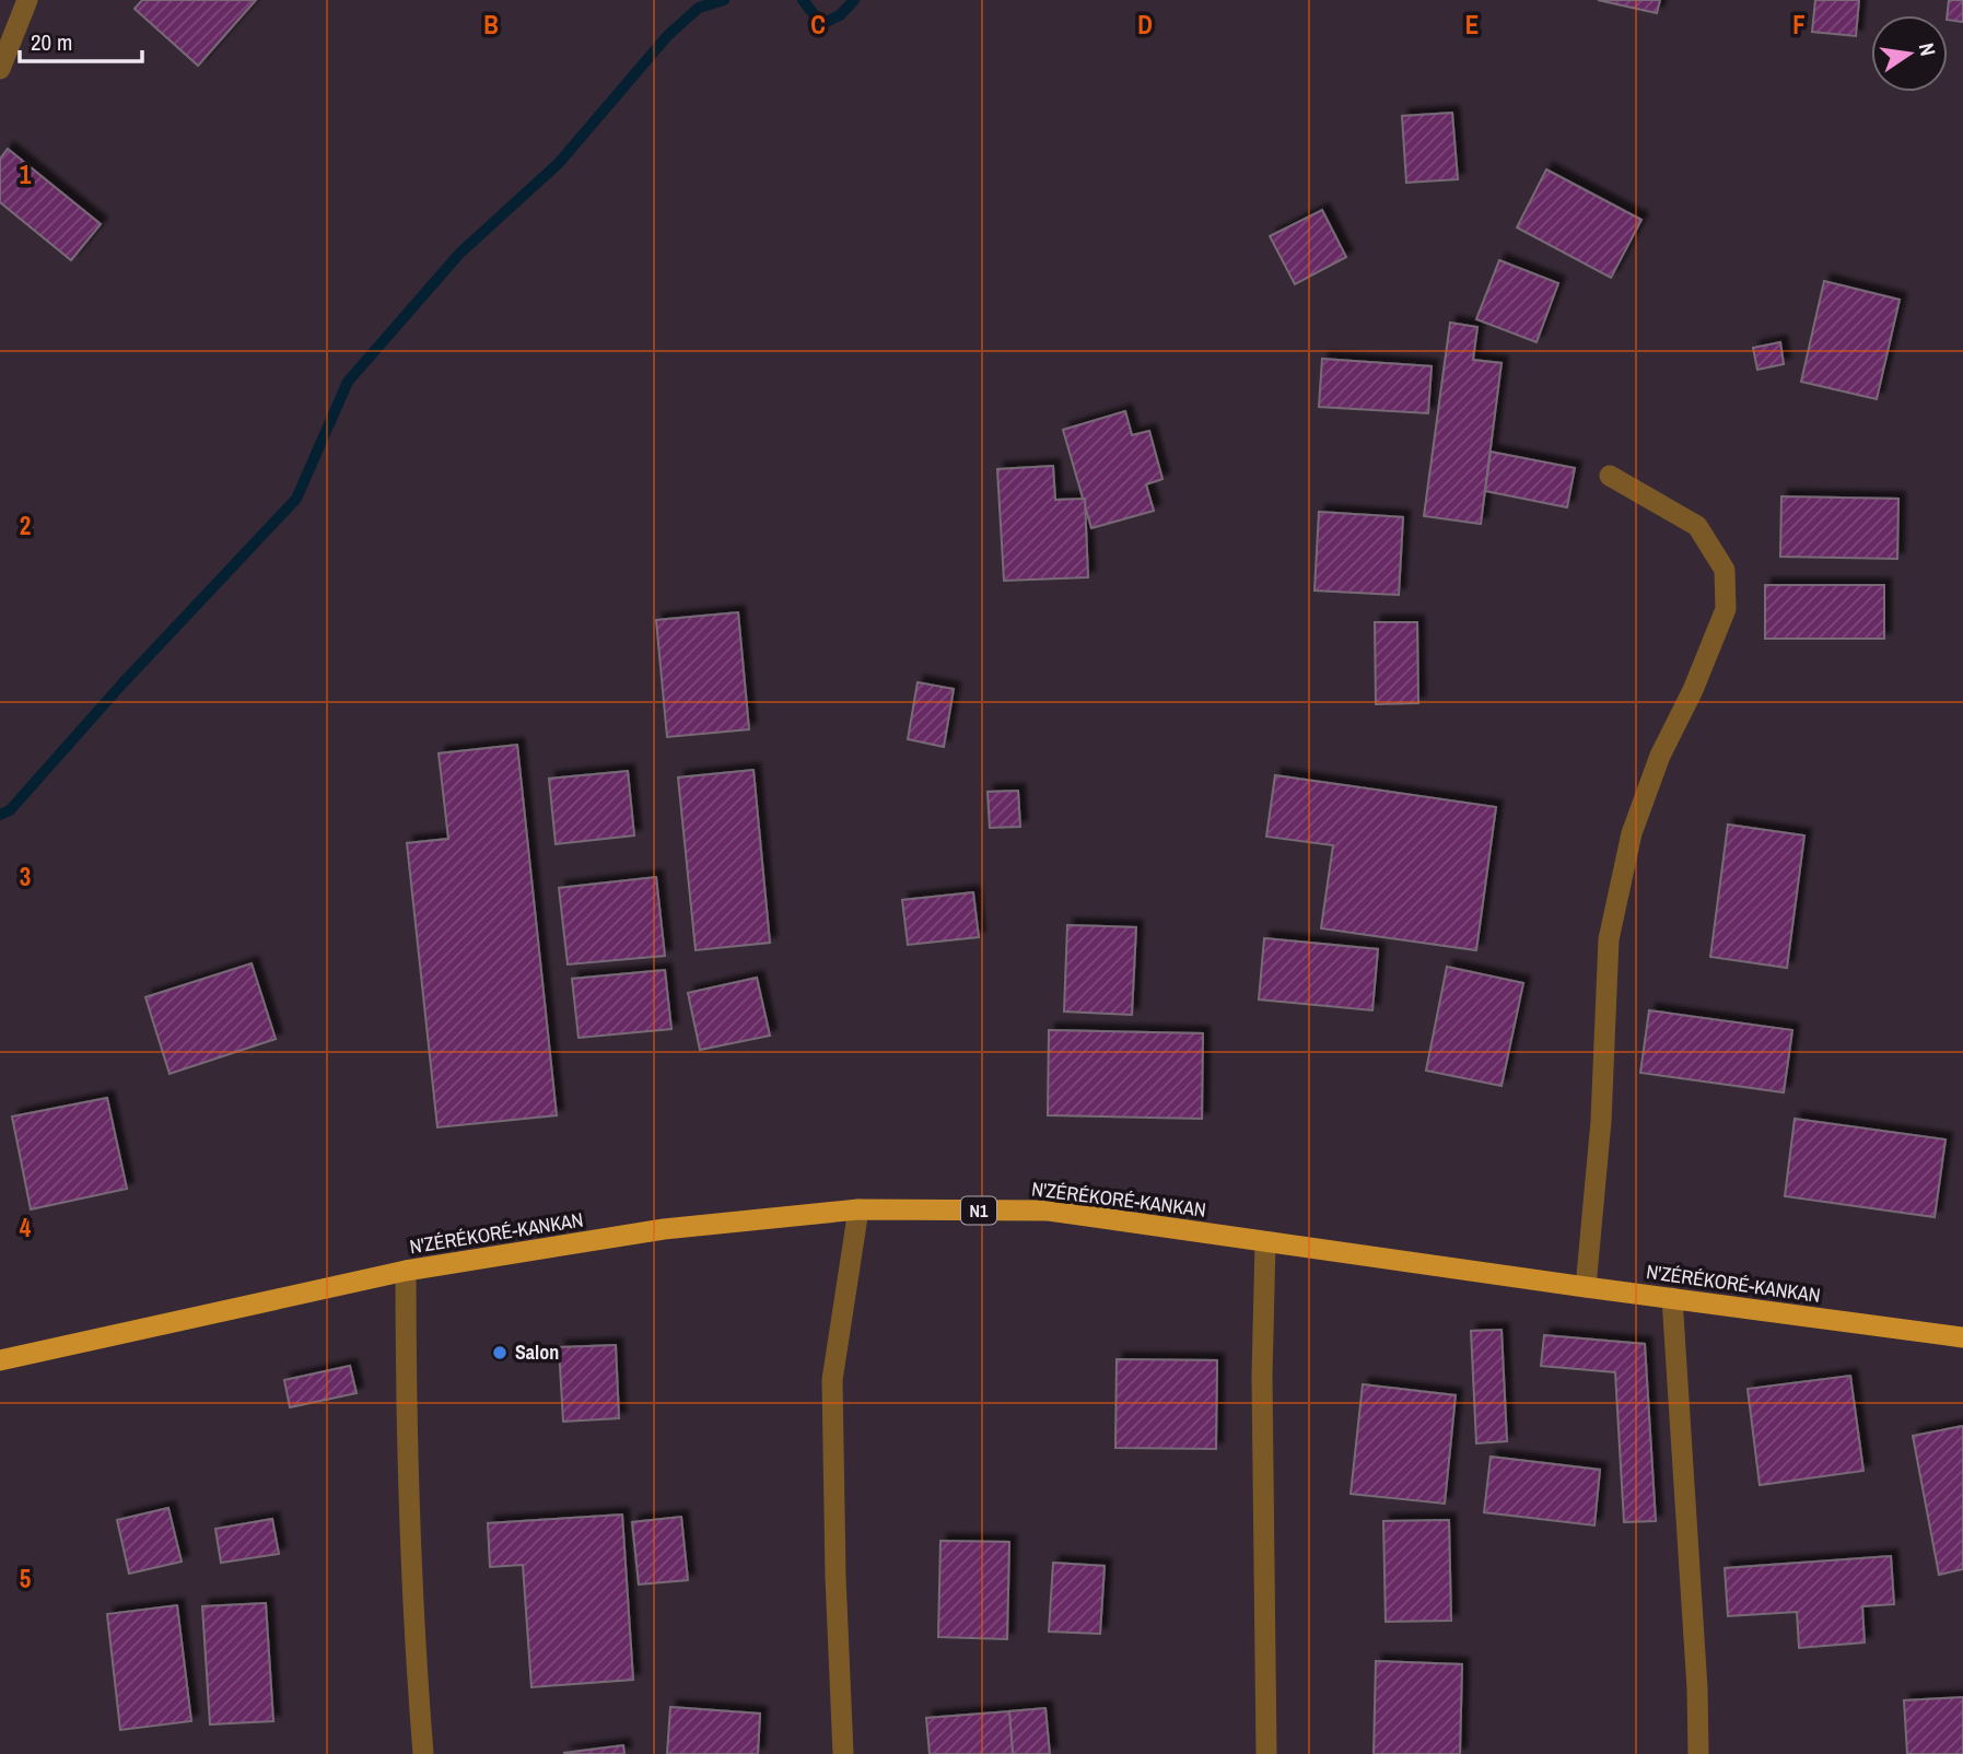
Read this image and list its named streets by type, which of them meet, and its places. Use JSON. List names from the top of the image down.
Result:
{
  "streets": {
    "highway": ["N'ZÉRÉKORÉ-KANKAN", "N1"]
  },
  "places": ["Salon"],
  "scale_bar": "20 m",
  "north": "right",
  "grid": {
    "columns": [
      "B",
      "C",
      "D",
      "E",
      "F"
    ],
    "rows": [
      "1",
      "2",
      "3",
      "4",
      "5"
    ]
  }
}
